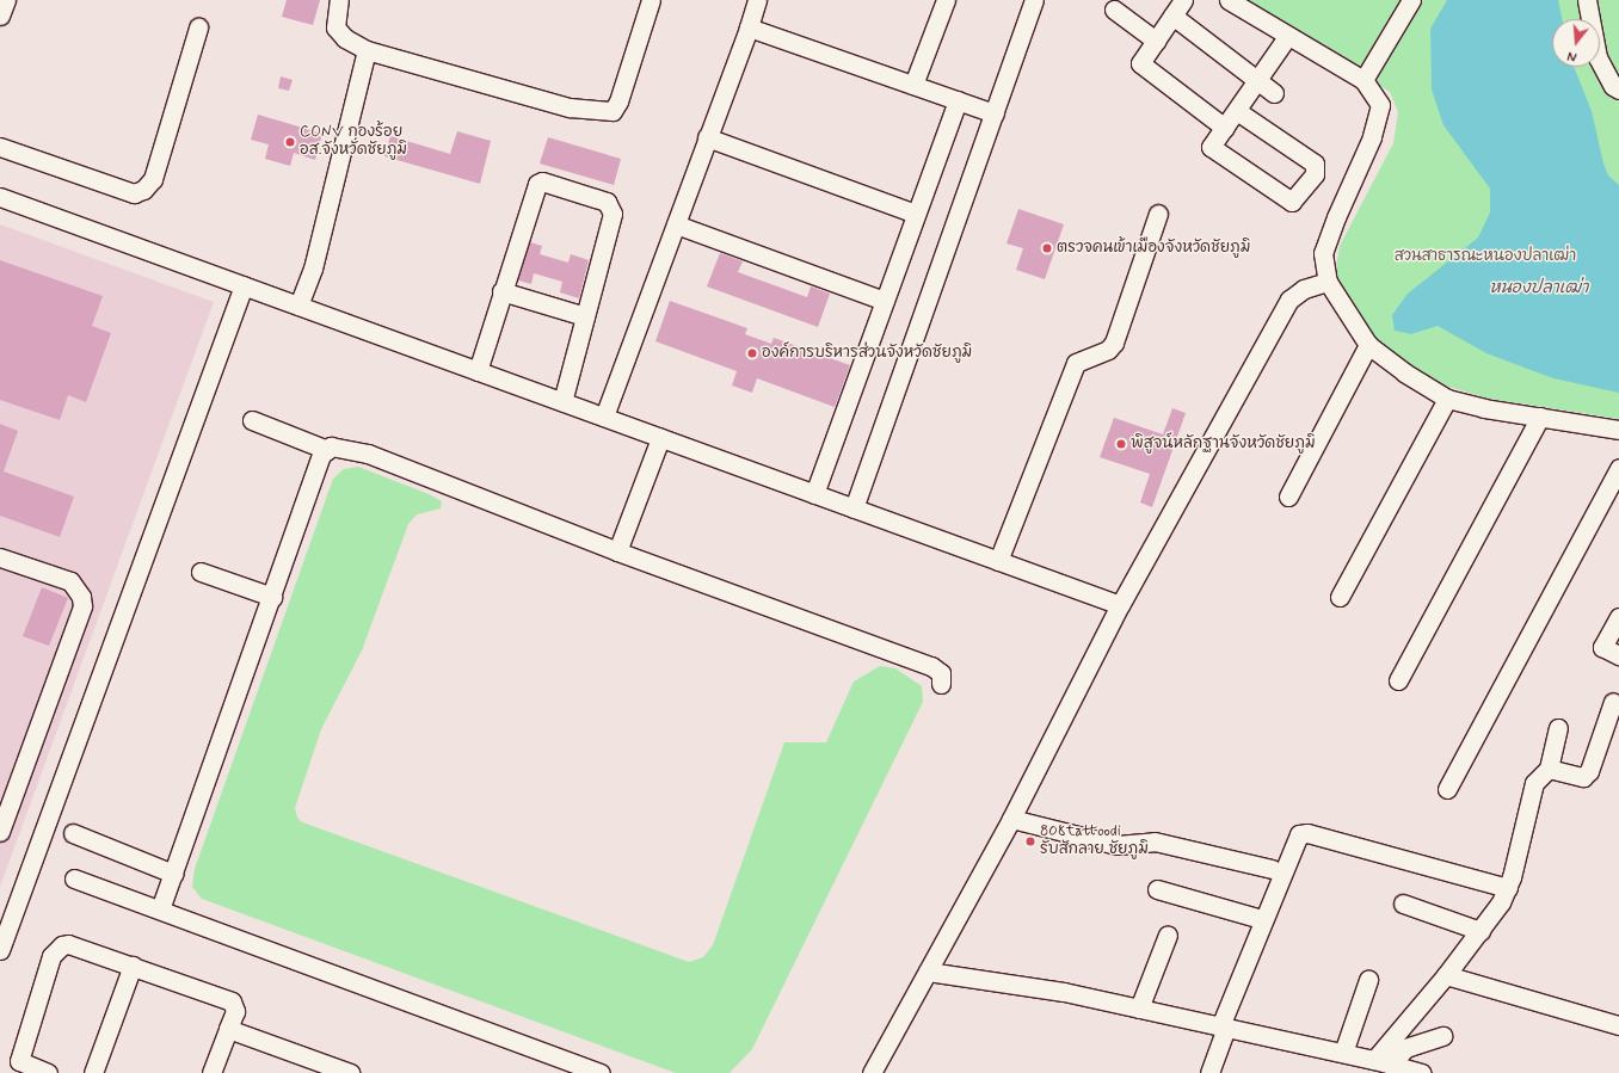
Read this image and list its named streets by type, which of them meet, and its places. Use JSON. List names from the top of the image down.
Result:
{
  "water": ["หนองปลาเฒ่า"],
  "parks": ["สวนสาธารณะหนองปลาเฒ่า"],
  "places": [
    "CONV กองร้อย อส.จังหวัดชัยภูมิ",
    "ตรวจคนเข้าเมืองจังหวัดชัยภูมิ",
    "องค์การบริหารส่วนจังหวัดชัยภูมิ",
    "พิสูจน์หลักฐานจังหวัดชัยภูมิ",
    "808tattoodi รับสักลาย ชัยภูมิ"
  ],
  "north": "bottom"
}
